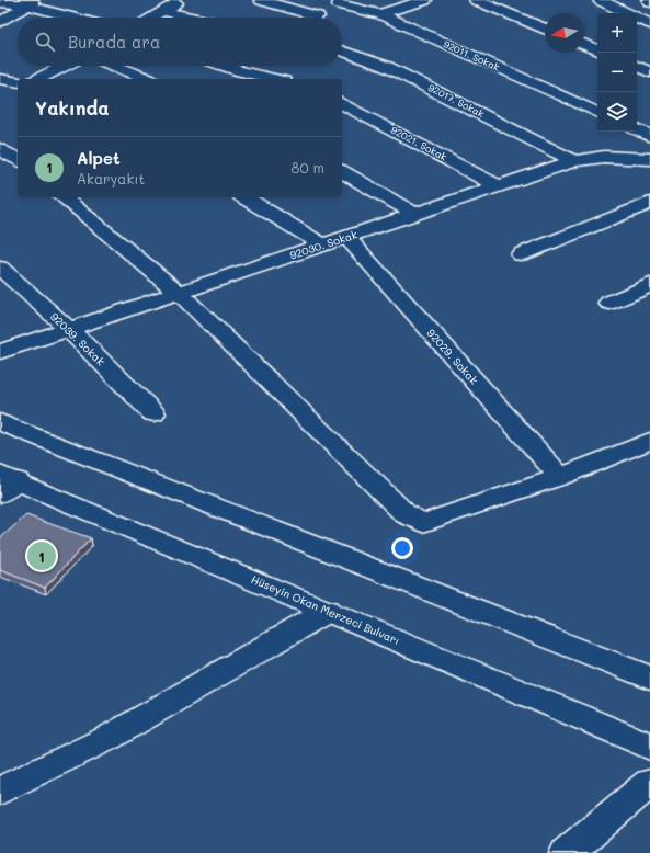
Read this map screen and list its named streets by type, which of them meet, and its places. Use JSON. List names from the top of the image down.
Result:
{
  "streets": {
    "street": [
      "92011. Sokak",
      "92017. Sokak",
      "92021. Sokak",
      "92030. Sokak",
      "92039. Sokak",
      "92029. Sokak",
      "Hüseyin Okan Merzeci Bulvarı"
    ]
  },
  "crossings": [
    ["92017. Sokak", "92030. Sokak"],
    ["92021. Sokak", "92030. Sokak"],
    ["92030. Sokak", "92039. Sokak"],
    ["92030. Sokak", "92029. Sokak"]
  ],
  "north": "left",
  "page": {
    "map_buttons": ["+", "−"],
    "search": "Burada ara",
    "heading": "Yakında",
    "list": [
      {
        "mark": "1",
        "name": "Alpet",
        "note": "Akaryakıt",
        "value": "80 m"
      }
    ],
    "pins": "1"
  }
}
